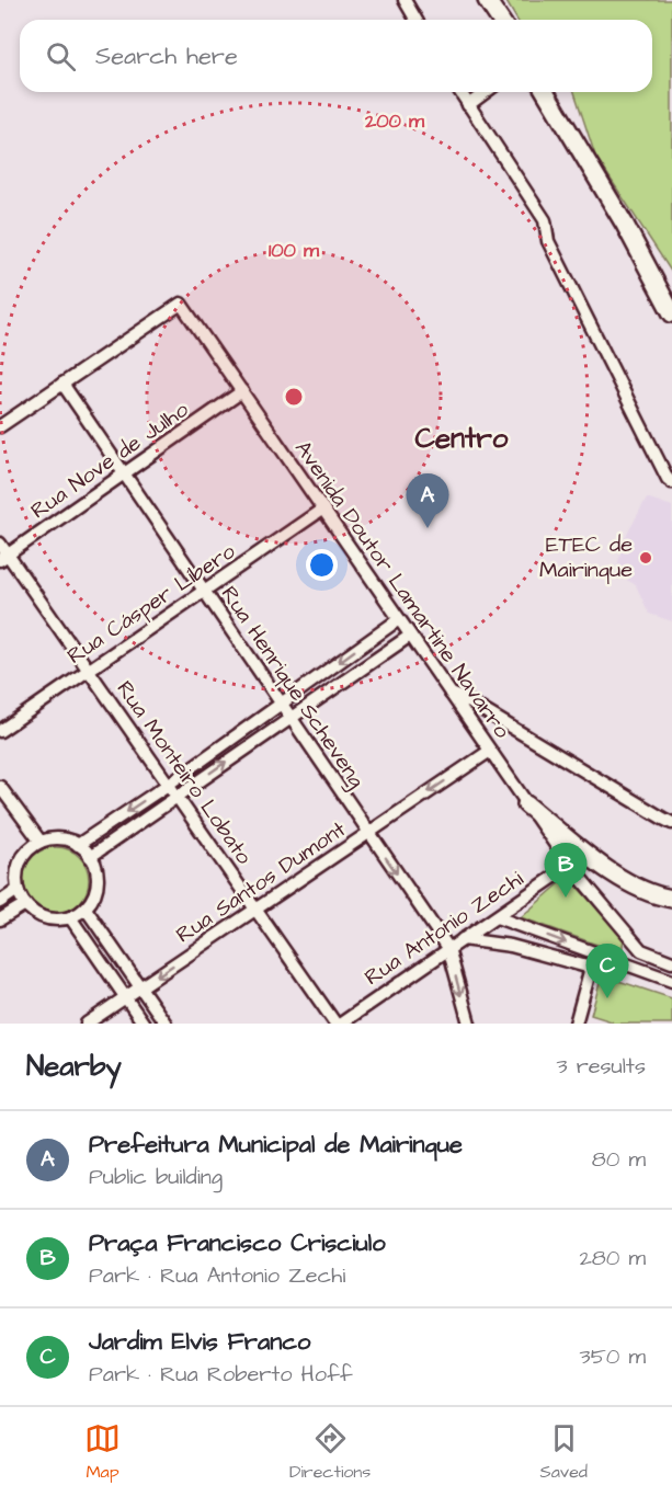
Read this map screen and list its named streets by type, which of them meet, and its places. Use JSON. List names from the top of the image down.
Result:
{
  "streets": {
    "street": [
      "Rua Nove de Julho",
      "Avenida Doutor Lamartine Navarro",
      "Rua Cásper Líbero",
      "Rua Henrique Scheveng",
      "Rua Monteiro Lobato",
      "Rua Santos Dumont",
      "Rua Antonio Zechi"
    ]
  },
  "crossings": [
    ["Rua Nove de Julho", "Avenida Doutor Lamartine Navarro"],
    ["Rua Nove de Julho", "Rua Henrique Scheveng"],
    ["Rua Nove de Julho", "Rua Monteiro Lobato"],
    ["Avenida Doutor Lamartine Navarro", "Rua Cásper Líbero"],
    ["Avenida Doutor Lamartine Navarro", "Rua Henrique Scheveng"],
    ["Avenida Doutor Lamartine Navarro", "Rua Santos Dumont"],
    ["Avenida Doutor Lamartine Navarro", "Rua Antonio Zechi"],
    ["Rua Cásper Líbero", "Rua Henrique Scheveng"],
    ["Rua Cásper Líbero", "Rua Monteiro Lobato"],
    ["Rua Henrique Scheveng", "Rua Santos Dumont"],
    ["Rua Henrique Scheveng", "Rua Antonio Zechi"],
    ["Rua Monteiro Lobato", "Rua Santos Dumont"],
    ["Rua Monteiro Lobato", "Rua Antonio Zechi"]
  ],
  "one_way": ["Rua Santos Dumont"],
  "districts": ["Centro"],
  "places": ["ETEC de Mairinque"],
  "page": {
    "search": "Search here",
    "pins": ["A", "B", "C"],
    "heading": ["Nearby", "3 results"],
    "list": [
      {
        "mark": "A",
        "name": "Prefeitura Municipal de Mairinque",
        "note": "Public building",
        "value": "80 m"
      },
      {
        "mark": "B",
        "name": "Praça Francisco Crisciulo",
        "note": "Park · Rua Antonio Zechi",
        "value": "280 m"
      },
      {
        "mark": "C",
        "name": "Jardim Elvis Franco",
        "note": "Park · Rua Roberto Hoff",
        "value": "350 m"
      }
    ],
    "nav": ["Map", "Directions", "Saved"]
  },
  "rings": ["200 m", "100 m"]
}
